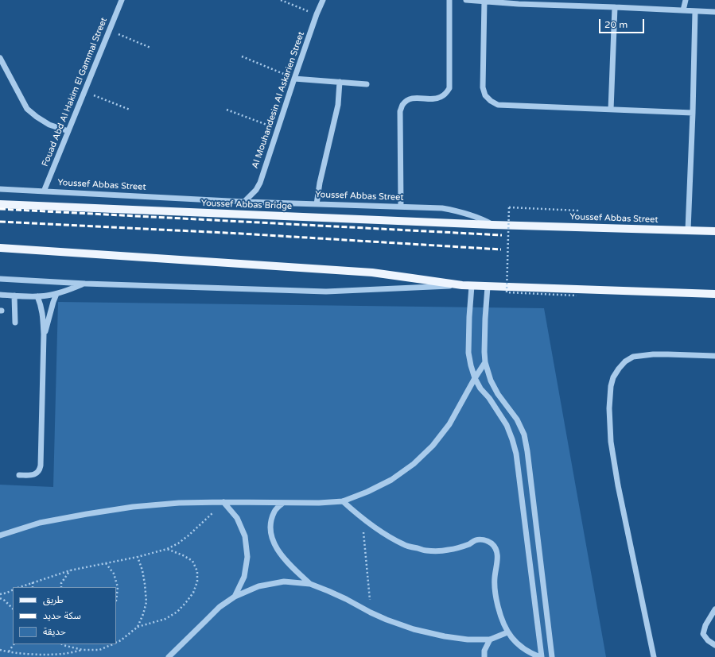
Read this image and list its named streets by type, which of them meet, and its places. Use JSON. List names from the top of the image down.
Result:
{
  "streets": {
    "main road": ["Youssef Abbas Street", "Youssef Abbas Bridge"],
    "street": ["Fouad Abd Al Hakim El Gammal Street", "Al Mouhandesin Al Askarien Street"]
  },
  "crossings": [
    ["Fouad Abd Al Hakim El Gammal Street", "Youssef Abbas Street"],
    ["Al Mouhandesin Al Askarien Street", "Youssef Abbas Street"],
    ["Youssef Abbas Street", "Youssef Abbas Bridge"]
  ],
  "legend": ["طريق", "سكة حديد", "حديقة"],
  "scale_bar": "20 m"
}
